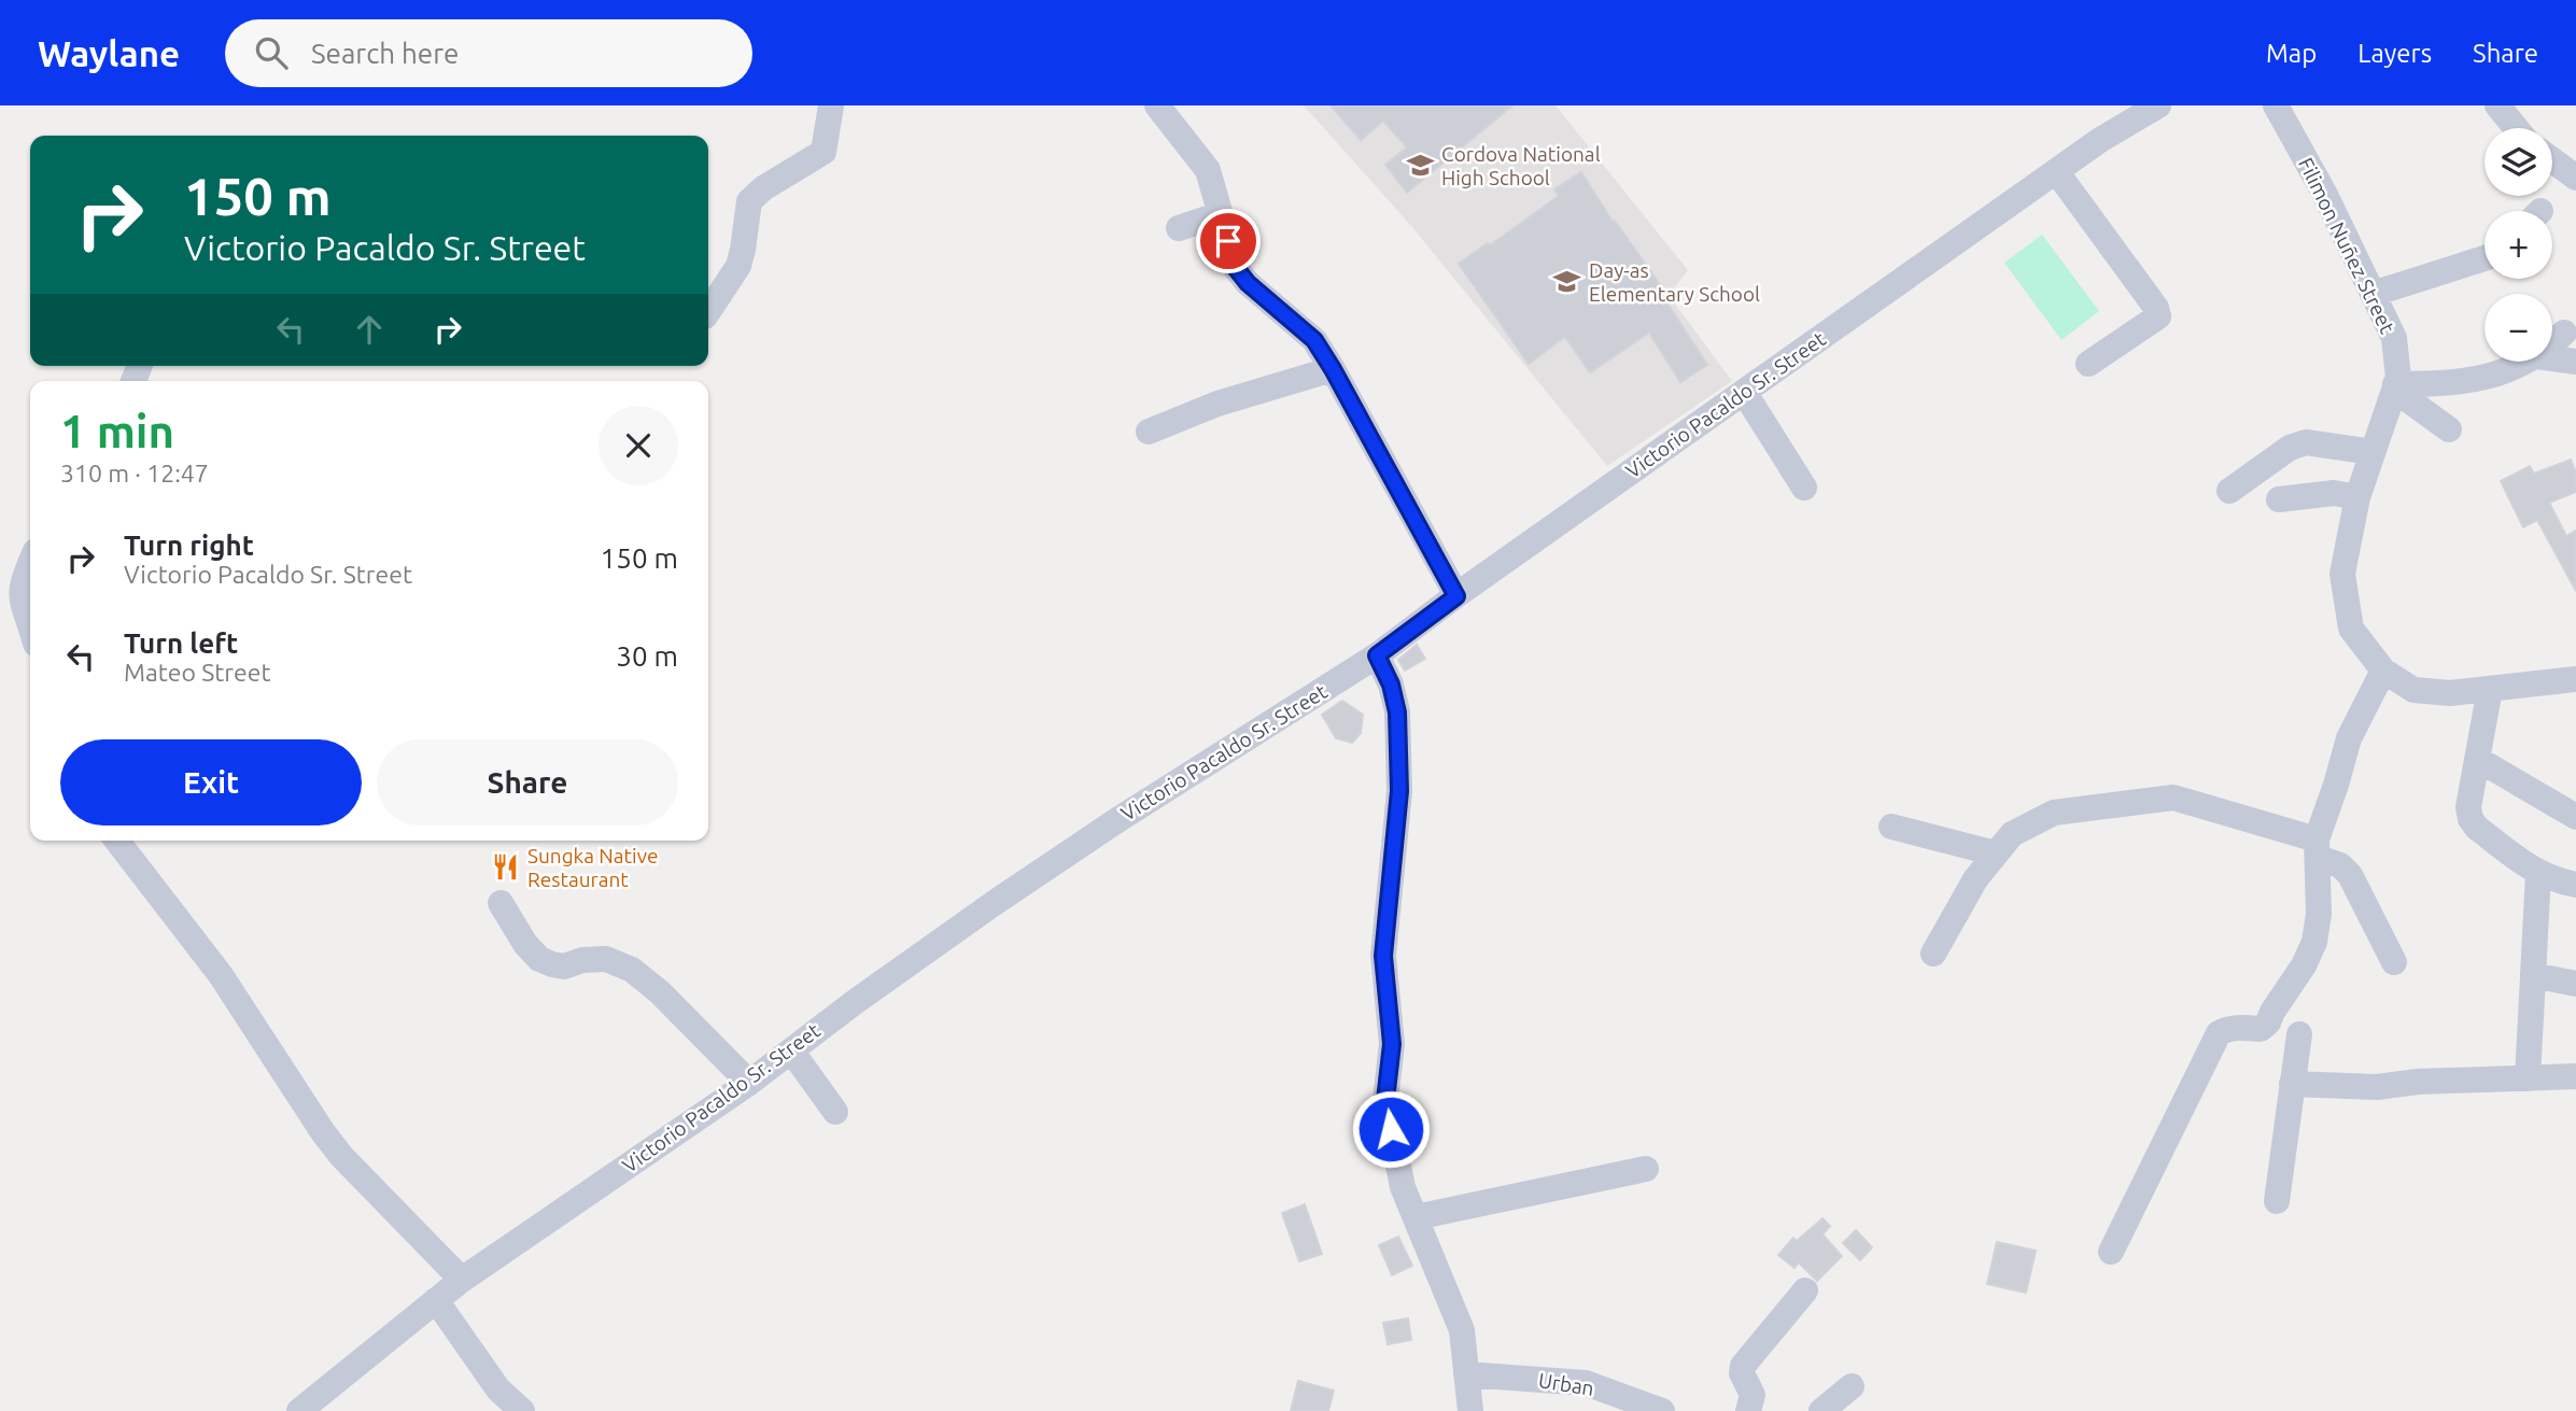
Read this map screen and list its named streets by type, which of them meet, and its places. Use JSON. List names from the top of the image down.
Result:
{
  "streets": {
    "street": ["Filimon Nuñez Street", "Victorio Pacaldo Sr. Street", "Urban"]
  },
  "places": {
    "school or university": ["Cordova National High School", "Day-as Elementary School"],
    "restaurant": ["Sungka Native Restaurant"]
  },
  "page": {
    "header": "Waylane",
    "search": "Search here",
    "nav": ["Map", "Layers", "Share"],
    "map_buttons": ["+", "−"],
    "turn": ["150 m", "Victorio Pacaldo Sr. Street"],
    "heading": ["1 min", "310 m · 12:47"],
    "list": [
      {
        "name": "Turn right",
        "note": "Victorio Pacaldo Sr. Street",
        "value": "150 m"
      },
      {
        "name": "Turn left",
        "note": "Mateo Street",
        "value": "30 m"
      }
    ],
    "buttons": ["Exit", "Share"]
  }
}
